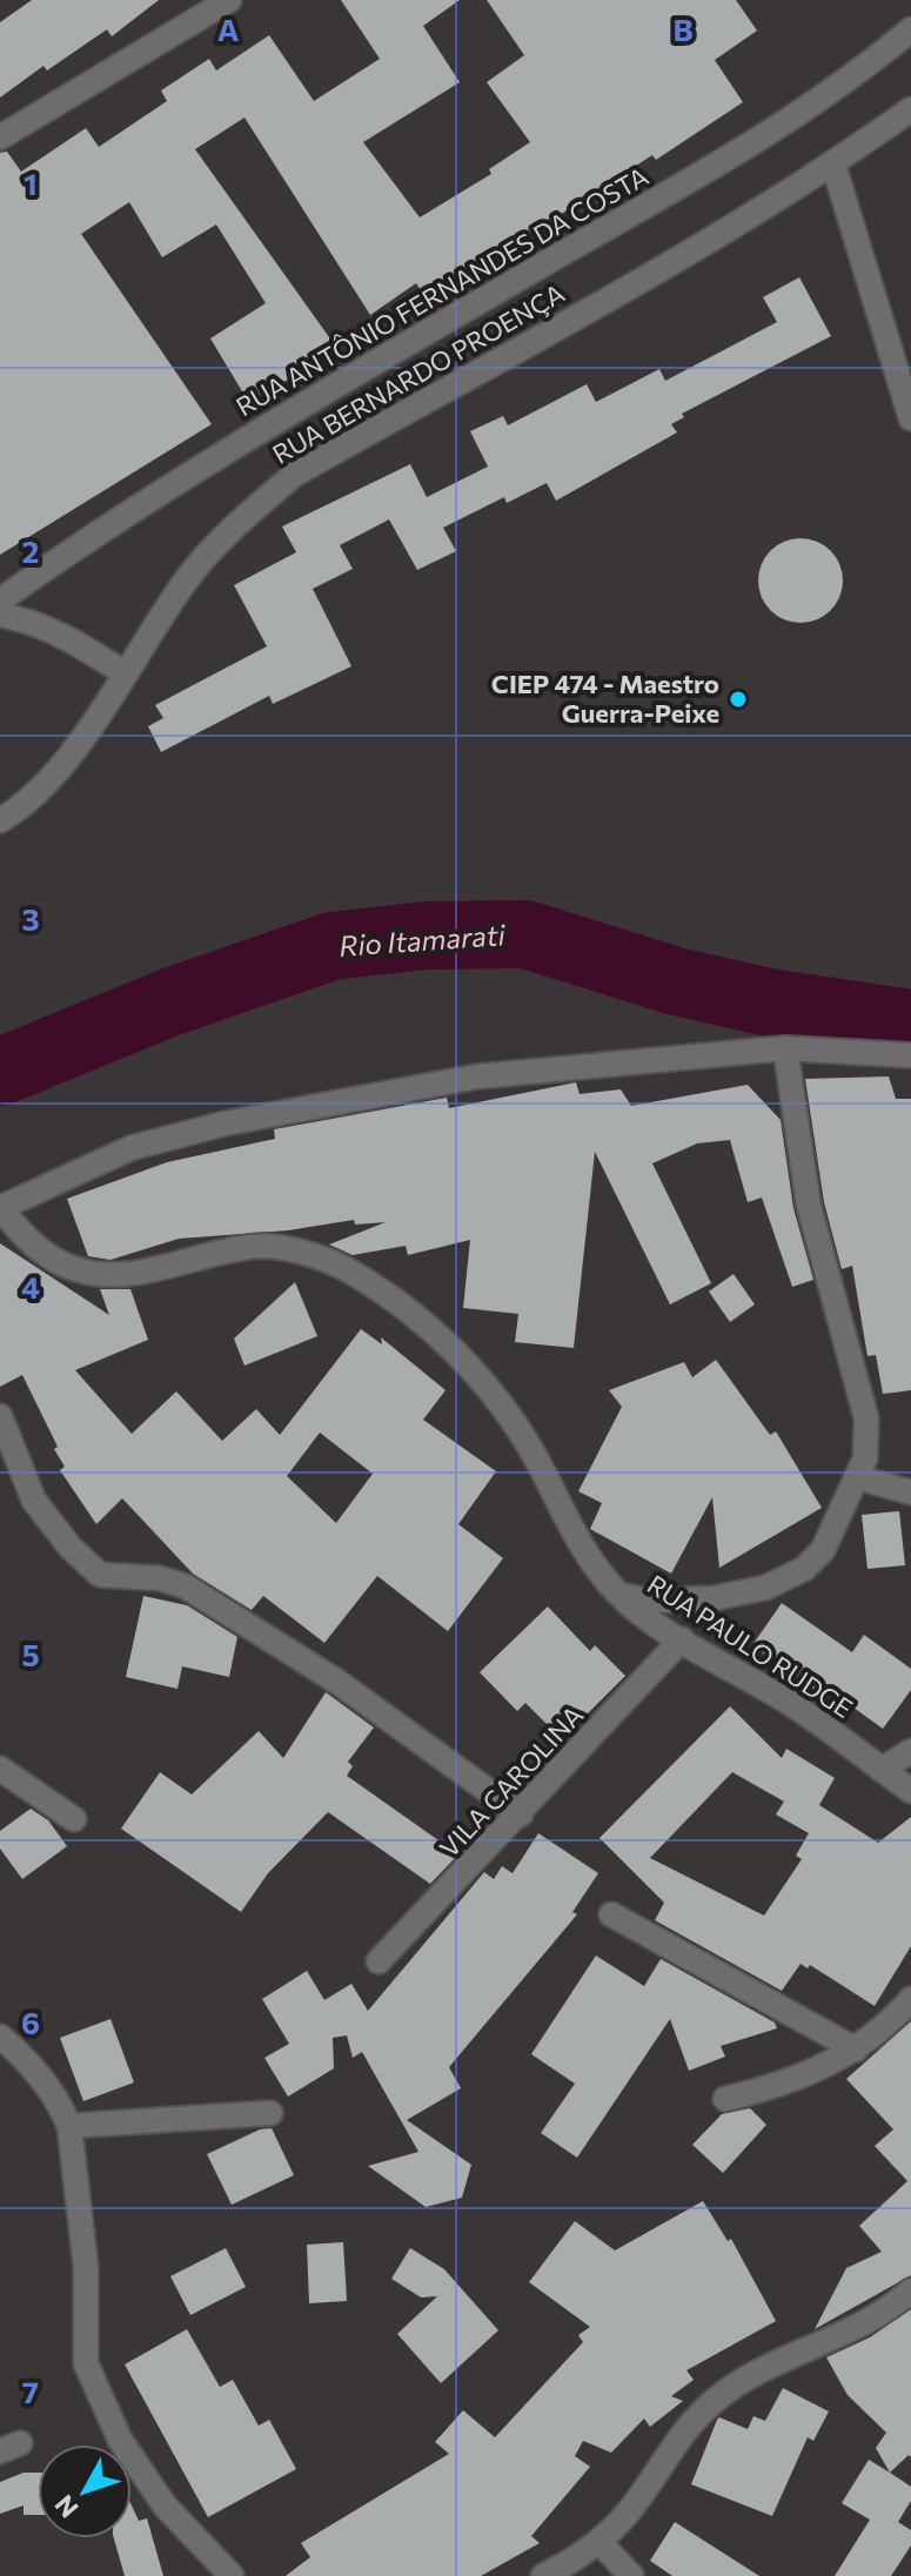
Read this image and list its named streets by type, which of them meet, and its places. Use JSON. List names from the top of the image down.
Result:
{
  "streets": {
    "street": [
      "RUA ANTÔNIO FERNANDES DA COSTA",
      "RUA BERNARDO PROENÇA",
      "RUA PAULO RUDGE",
      "VILA CAROLINA"
    ]
  },
  "crossings": [
    ["RUA PAULO RUDGE", "VILA CAROLINA"]
  ],
  "water": ["Rio Itamarati"],
  "places": ["CIEP 474 - Maestro Guerra-Peixe"],
  "north": "bottom left",
  "grid": {
    "columns": ["A", "B"],
    "rows": [
      "1",
      "2",
      "3",
      "4",
      "5",
      "6",
      "7"
    ]
  }
}
